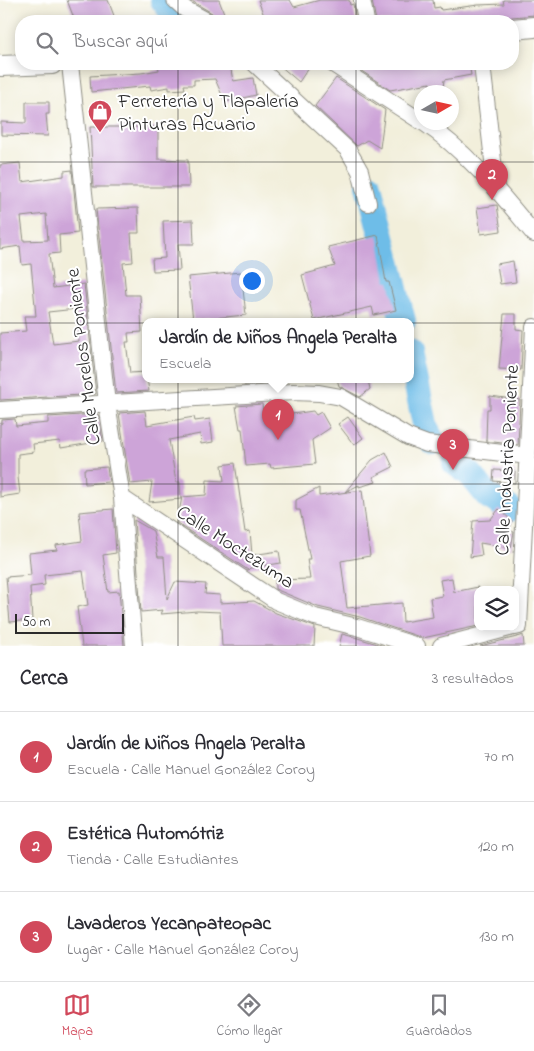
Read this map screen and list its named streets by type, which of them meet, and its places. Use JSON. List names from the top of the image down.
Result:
{
  "streets": {
    "street": ["Calle Morelos Poniente", "Calle Industria Poniente", "Calle Moctezuma"]
  },
  "crossings": [
    ["Calle Morelos Poniente", "Calle Moctezuma"]
  ],
  "places": {
    "shop": ["Ferretería y Tlapalería Pinturas Acuario"]
  },
  "scale_bar": "50 m",
  "north": "right",
  "page": {
    "search": "Buscar aquí",
    "pins": ["2", "1", "3"],
    "popup": ["Jardín de Niños Angela Peralta", "Escuela"],
    "scale": "50 m",
    "heading": ["Cerca", "3 resultados"],
    "list": [
      {
        "mark": "1",
        "name": "Jardín de Niños Angela Peralta",
        "note": "Escuela · Calle Manuel González Coroy",
        "value": "70 m"
      },
      {
        "mark": "2",
        "name": "Estética Automótriz",
        "note": "Tienda · Calle Estudiantes",
        "value": "120 m"
      },
      {
        "mark": "3",
        "name": "Lavaderos Yecanpateopac",
        "note": "Lugar · Calle Manuel González Coroy",
        "value": "130 m"
      }
    ],
    "nav": ["Mapa", "Cómo llegar", "Guardados"]
  }
}
